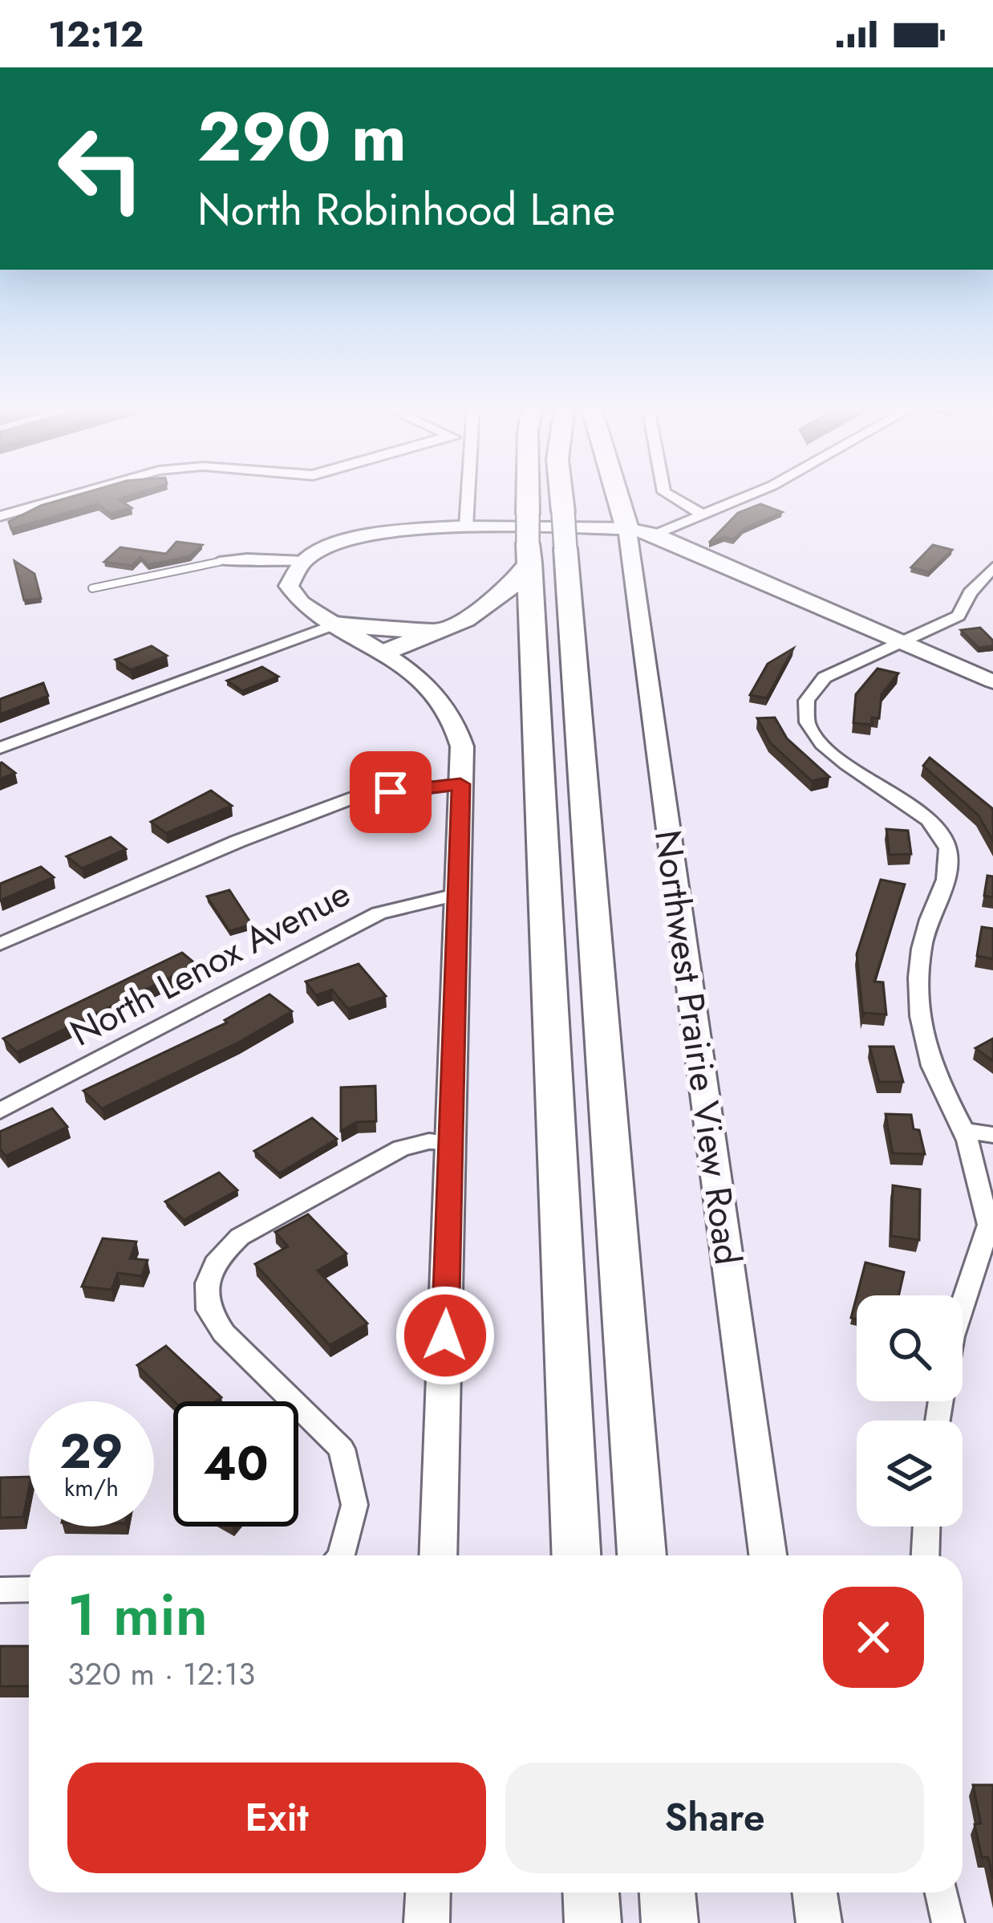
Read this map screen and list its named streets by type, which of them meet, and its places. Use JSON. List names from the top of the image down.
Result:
{
  "streets": {
    "street": ["North Lenox Avenue", "Northwest Prairie View Road"]
  },
  "page": {
    "status": "12:12",
    "turn": ["290 m", "North Robinhood Lane"],
    "speed": "29 km/h",
    "limit": "40",
    "heading": ["1 min", "320 m · 12:13"],
    "buttons": ["Exit", "Share"]
  }
}
